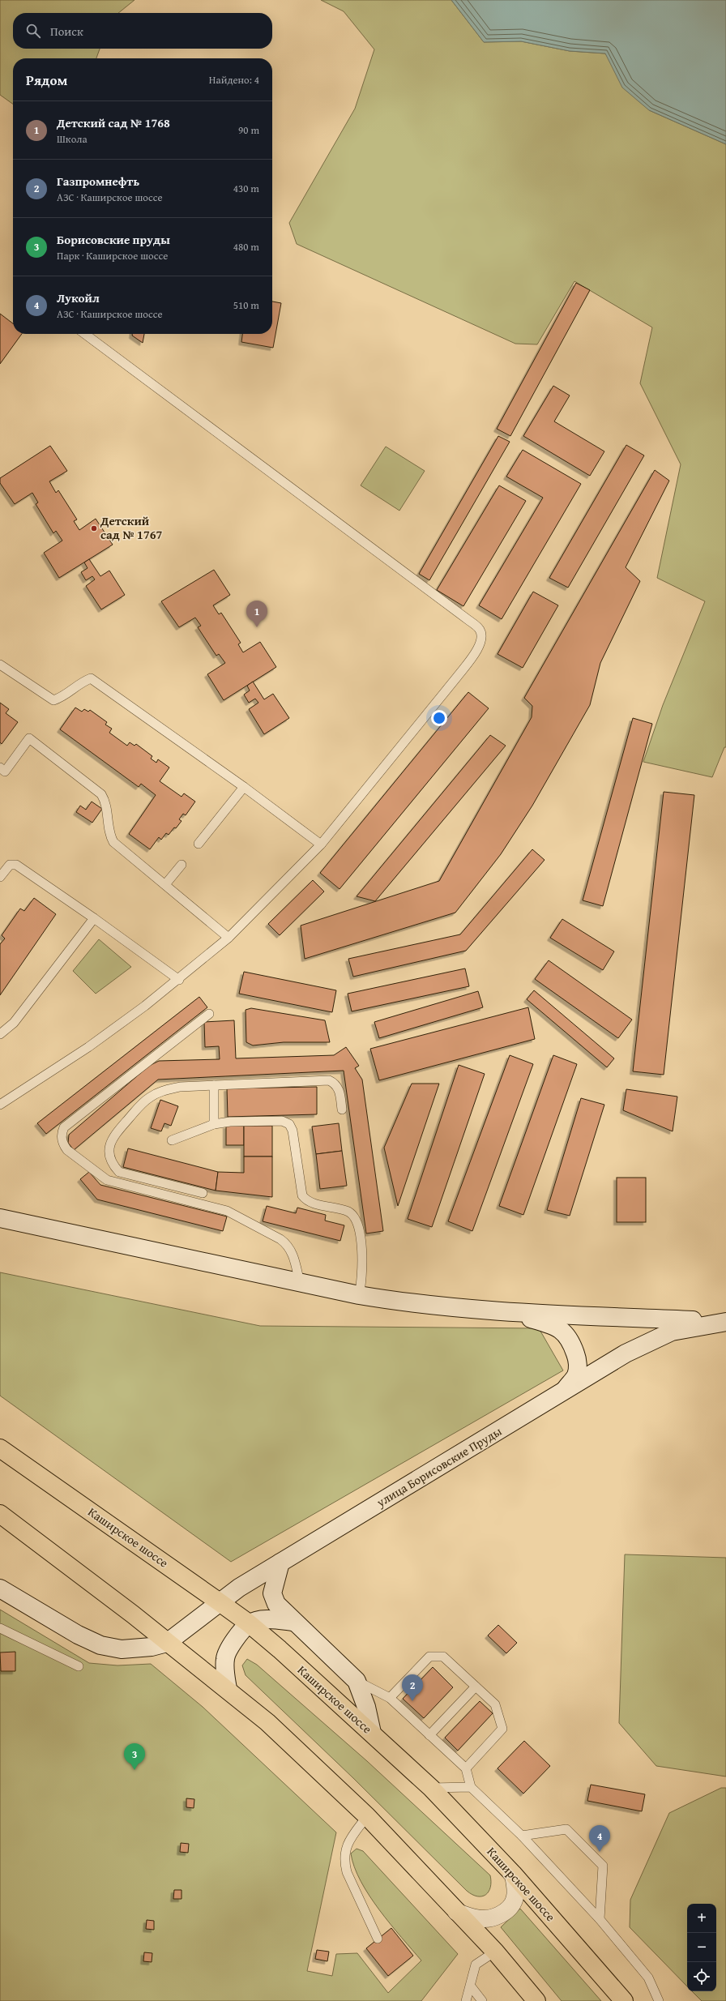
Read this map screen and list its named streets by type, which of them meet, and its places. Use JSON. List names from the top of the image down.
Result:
{
  "streets": {
    "main road": ["улица Борисовские Пруды", "Каширское шоссе"]
  },
  "crossings": [
    ["улица Борисовские Пруды", "Каширское шоссе"]
  ],
  "places": ["Детский сад № 1767"],
  "page": {
    "search": "Поиск",
    "heading": ["Рядом", "Найдено: 4"],
    "list": [
      {
        "mark": "1",
        "name": "Детский сад № 1768",
        "note": "Школа",
        "value": "90 m"
      },
      {
        "mark": "2",
        "name": "Газпромнефть",
        "note": "АЗС · Каширское шоссе",
        "value": "430 m"
      },
      {
        "mark": "3",
        "name": "Борисовские пруды",
        "note": "Парк · Каширское шоссе",
        "value": "480 m"
      },
      {
        "mark": "4",
        "name": "Лукойл",
        "note": "АЗС · Каширское шоссе",
        "value": "510 m"
      }
    ],
    "pins": [
      "1",
      "2",
      "3",
      "4"
    ],
    "map_buttons": ["+", "−"]
  }
}
